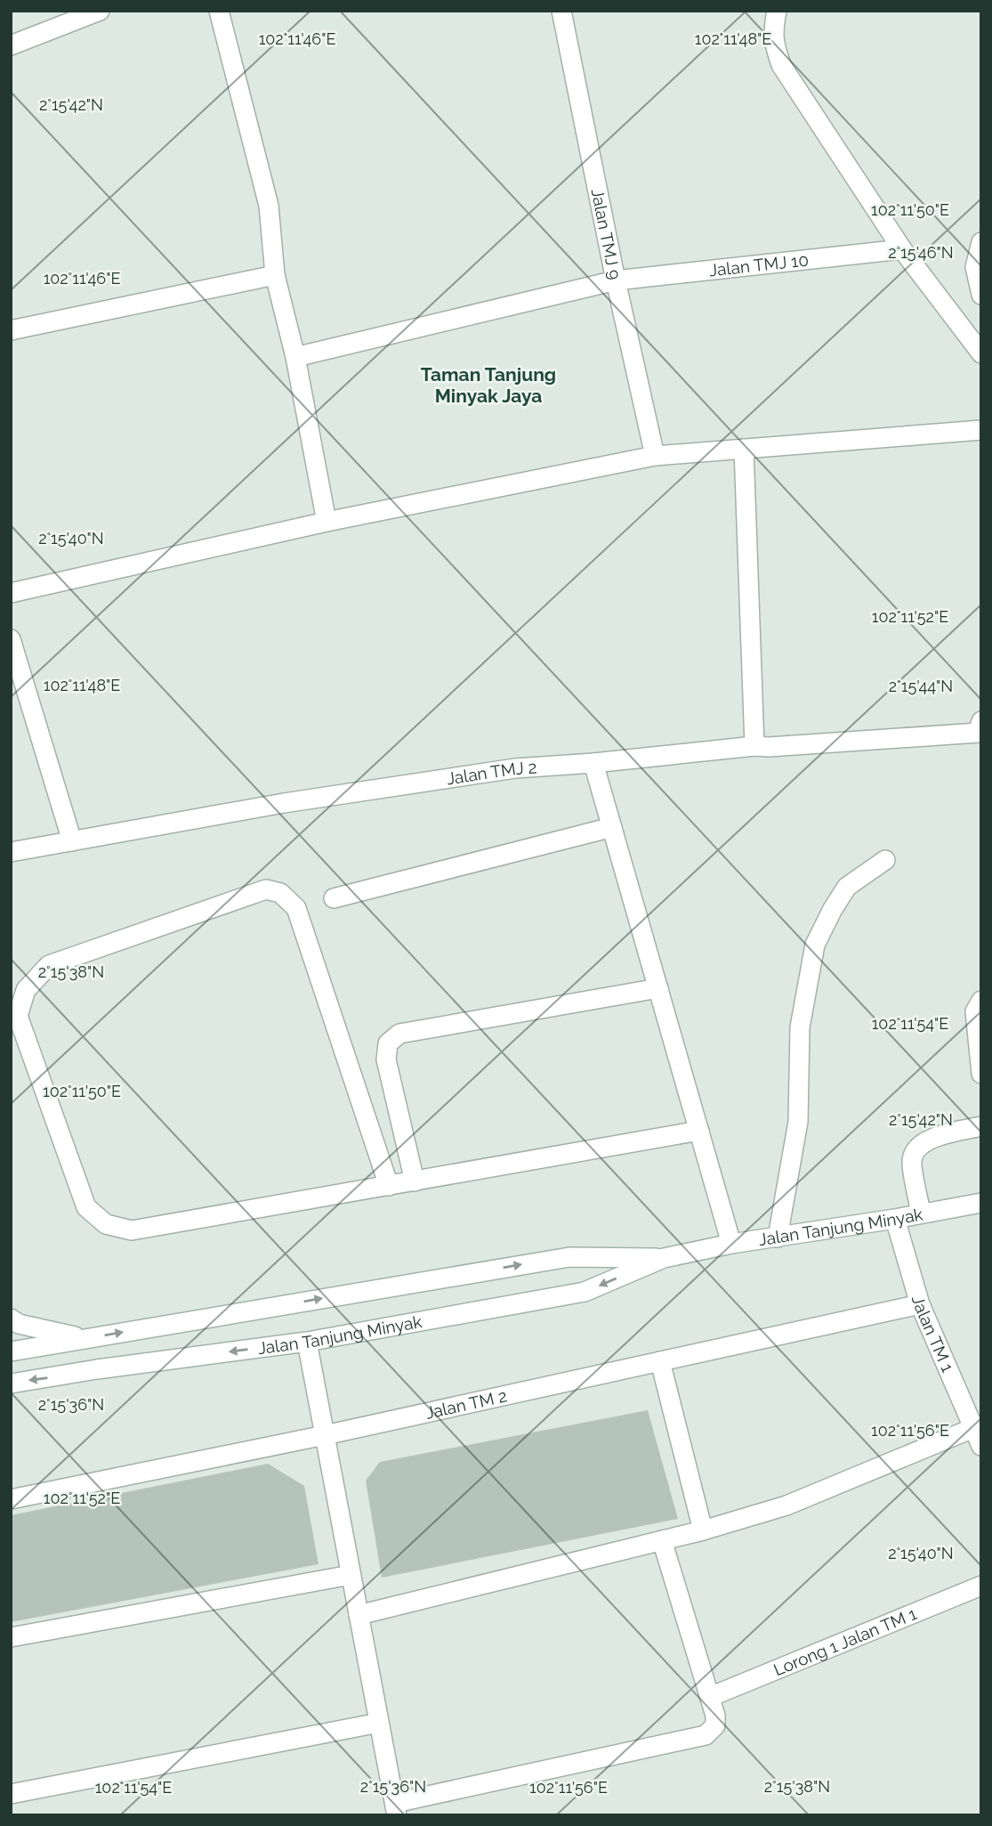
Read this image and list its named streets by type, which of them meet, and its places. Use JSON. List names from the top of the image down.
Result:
{
  "streets": {
    "street": [
      "Jalan TMJ 9",
      "Jalan TMJ 10",
      "Jalan TMJ 2",
      "Jalan Tanjung Minyak",
      "Jalan TM 1",
      "Jalan TM 2",
      "Lorong 1 Jalan TM 1"
    ]
  },
  "crossings": [
    ["Jalan TMJ 9", "Jalan TMJ 10"],
    ["Jalan Tanjung Minyak", "Jalan TM 1"],
    ["Jalan TM 1", "Jalan TM 2"]
  ],
  "districts": ["Taman Tanjung Minyak Jaya"],
  "coordinates": [
    "102°11'46\"E",
    "102°11'48\"E",
    "2°15'42\"N",
    "102°11'50\"E",
    "2°15'46\"N",
    "2°15'40\"N",
    "102°11'52\"E",
    "2°15'44\"N",
    "2°15'38\"N",
    "102°11'54\"E",
    "2°15'36\"N",
    "102°11'56\"E"
  ]
}
